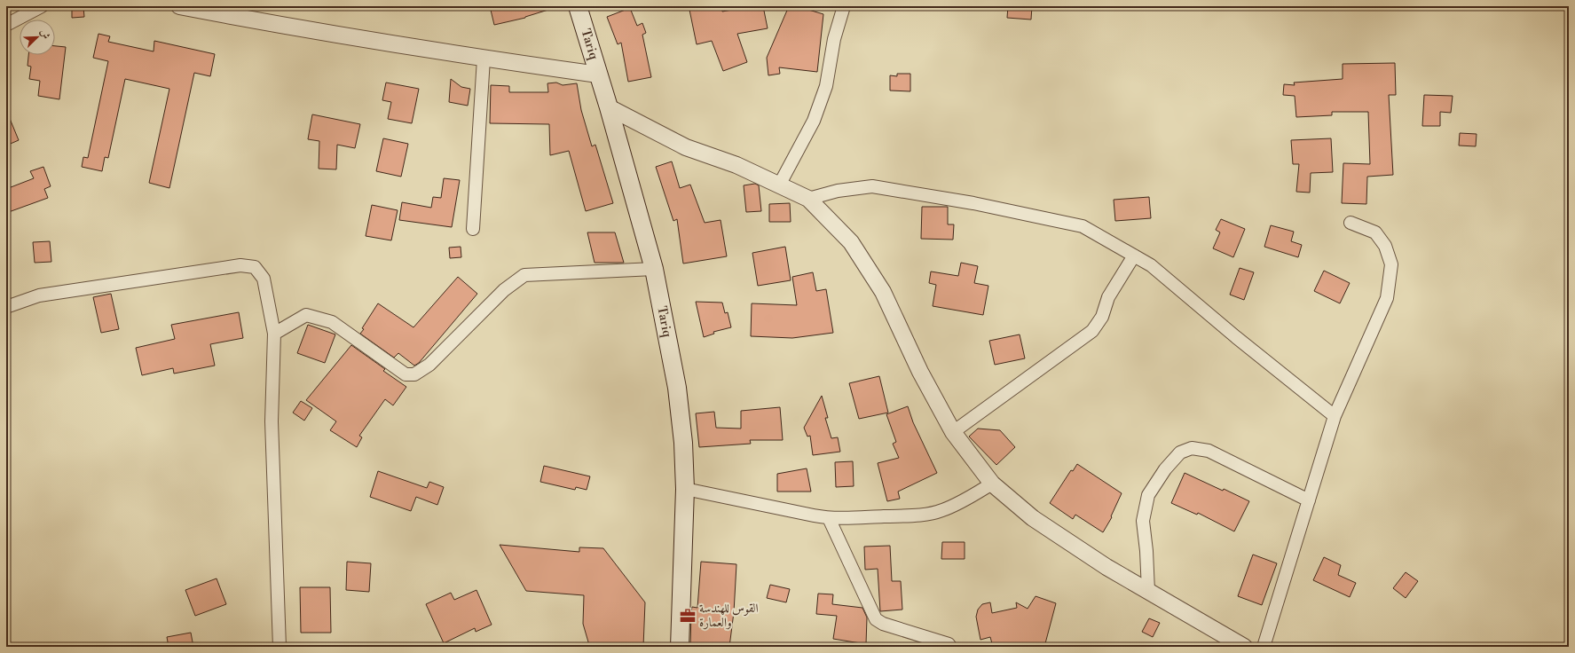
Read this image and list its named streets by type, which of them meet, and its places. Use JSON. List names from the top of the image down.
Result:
{
  "streets": {
    "main road": ["Tariq"]
  },
  "places": {
    "office": ["القوس للهندسة والعمارة"]
  },
  "north": "top right"
}
